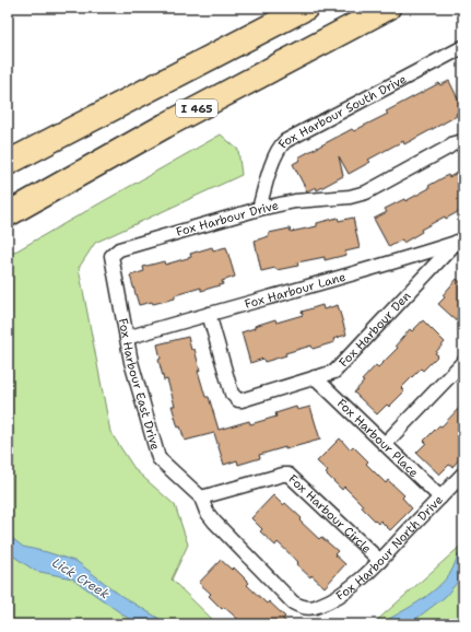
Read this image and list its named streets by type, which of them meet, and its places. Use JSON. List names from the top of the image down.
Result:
{
  "streets": {
    "highway": ["I 465"],
    "street": [
      "Fox Harbour South Drive",
      "Fox Harbour Drive",
      "Fox Harbour Lane",
      "Fox Harbour Den",
      "Fox Harbour East Drive",
      "Fox Harbour Place",
      "Fox Harbour Circle",
      "Fox Harbour North Drive"
    ]
  },
  "crossings": [
    ["Fox Harbour South Drive", "Fox Harbour Drive"],
    ["Fox Harbour Drive", "Fox Harbour East Drive"],
    ["Fox Harbour Lane", "Fox Harbour Den"],
    ["Fox Harbour Lane", "Fox Harbour East Drive"],
    ["Fox Harbour Den", "Fox Harbour Place"],
    ["Fox Harbour East Drive", "Fox Harbour Circle"],
    ["Fox Harbour East Drive", "Fox Harbour North Drive"],
    ["Fox Harbour Place", "Fox Harbour North Drive"],
    ["Fox Harbour Circle", "Fox Harbour North Drive"]
  ],
  "water": ["Lick Creek"]
}
